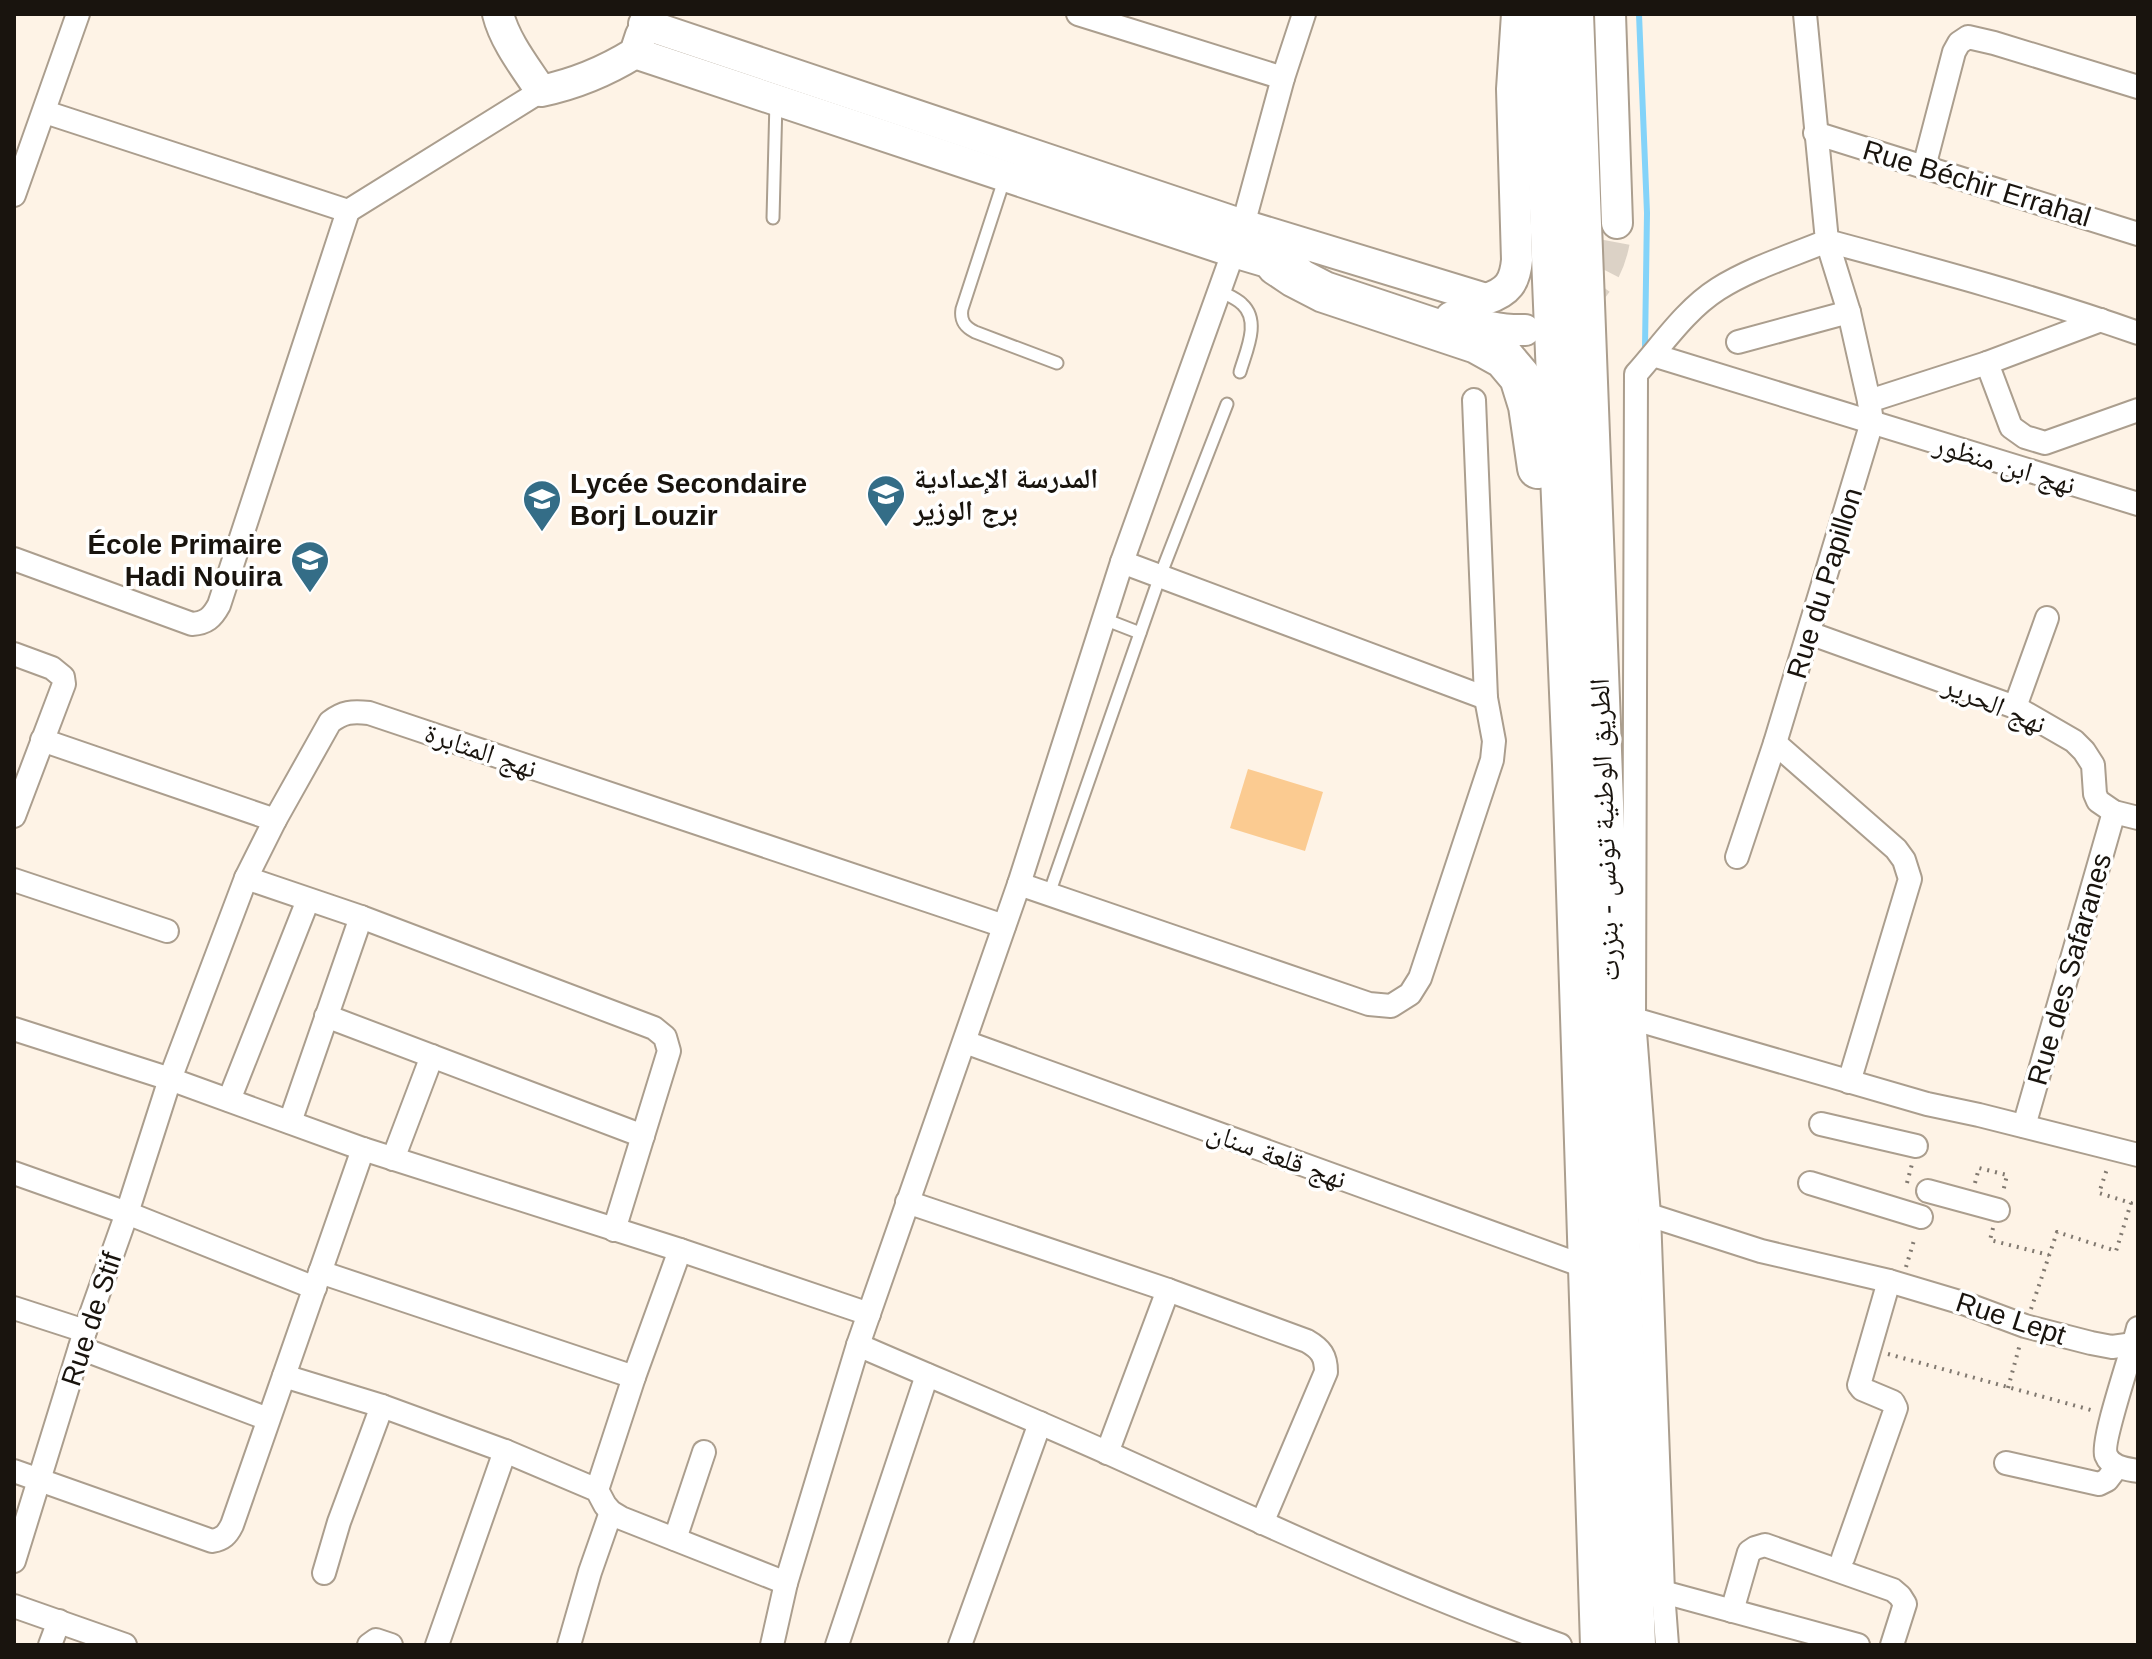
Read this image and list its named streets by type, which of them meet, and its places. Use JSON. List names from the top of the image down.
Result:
{
  "streets": {
    "highway": ["الطريق الوطنية تونس - بنزرت"],
    "street": [
      "Rue Béchir Errahal",
      "نهج ابن منظور",
      "Rue du Papillon",
      "نهج الحرير",
      "نهج المثابرة",
      "Rue des Safaranes",
      "نهج قلعة سنان",
      "Rue Lept",
      "Rue de Stif"
    ]
  },
  "crossings": [
    ["نهج ابن منظور", "Rue du Papillon"],
    ["Rue du Papillon", "نهج الحرير"],
    ["نهج الحرير", "Rue des Safaranes"],
    ["نهج المثابرة", "Rue de Stif"],
    ["الطريق الوطنية تونس - بنزرت", "نهج قلعة سنان"]
  ],
  "places": {
    "school or university": ["المدرسة الإعدادية برج الوزير", "Lycée Secondaire Borj Louzir", "École Primaire Hadi Nouira"]
  }
}
